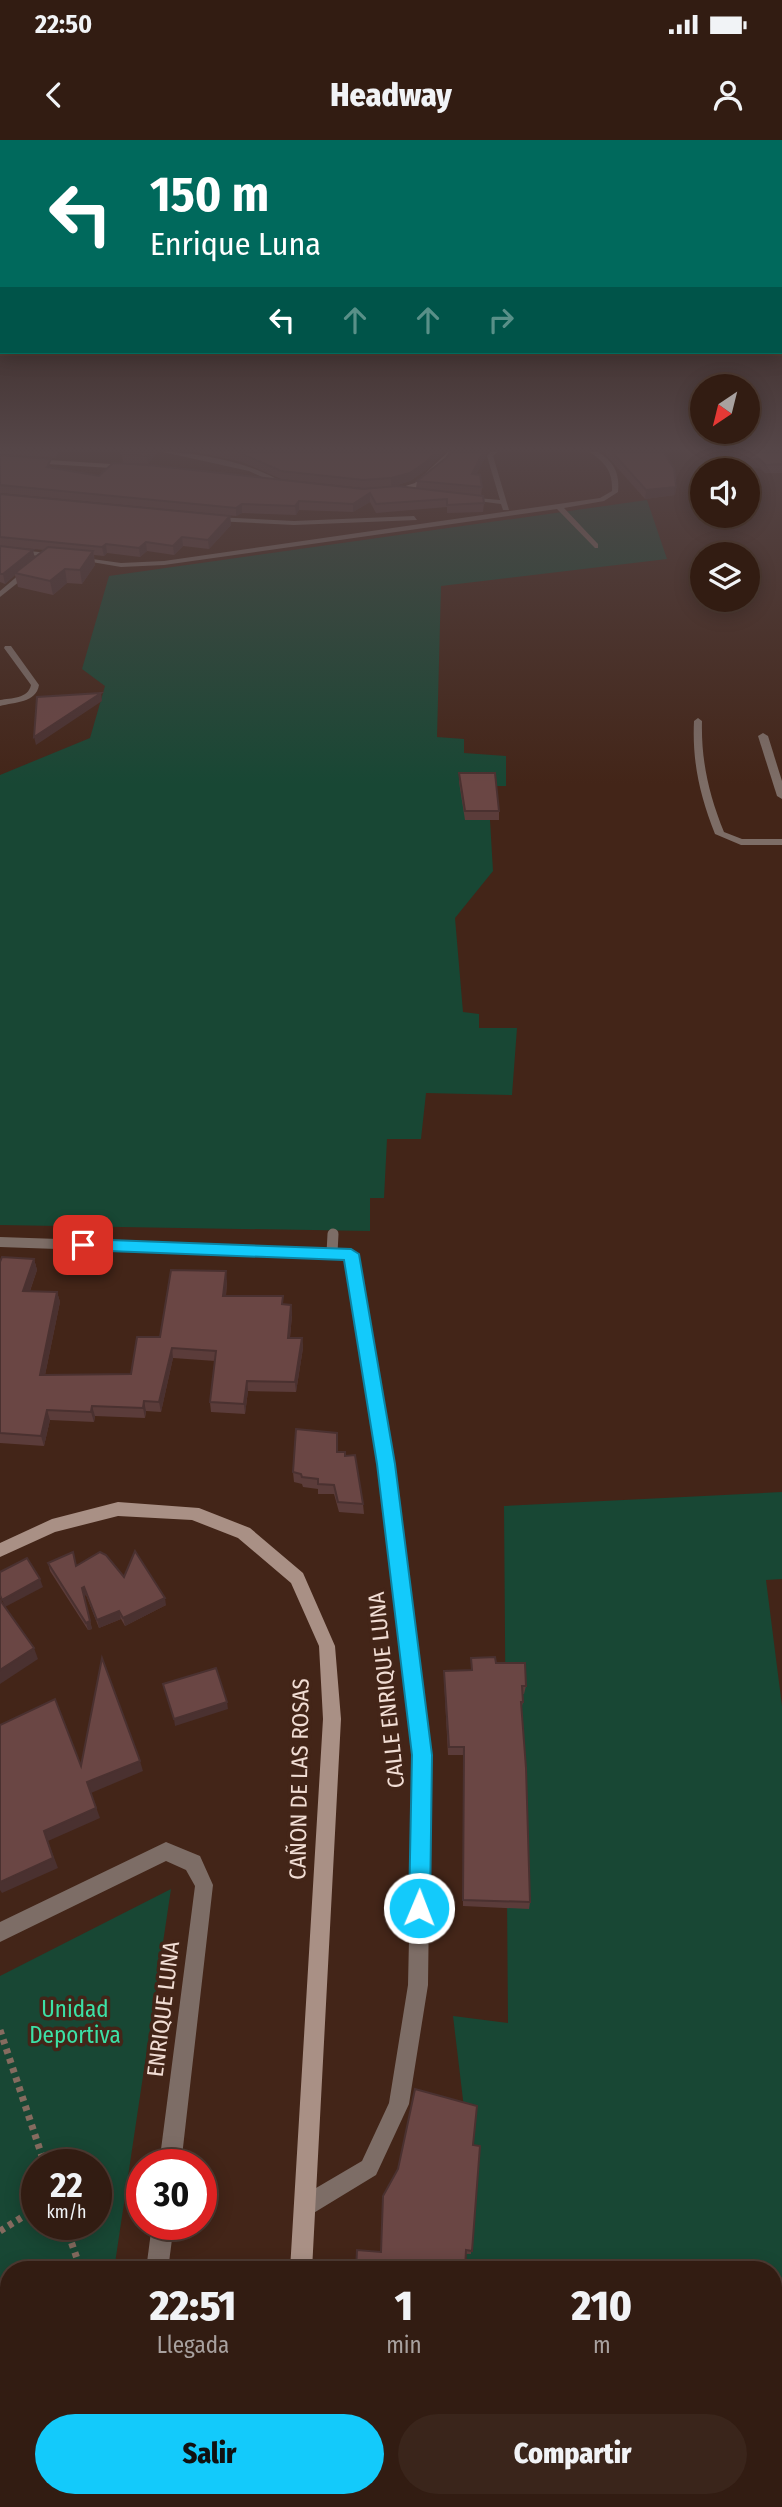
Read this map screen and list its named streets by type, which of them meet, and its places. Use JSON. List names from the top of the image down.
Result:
{
  "streets": {
    "main road": ["CAÑON DE LAS ROSAS"],
    "street": ["CALLE ENRIQUE LUNA", "ENRIQUE LUNA"]
  },
  "crossings": [
    ["CALLE ENRIQUE LUNA", "CAÑON DE LAS ROSAS"]
  ],
  "parks": ["Unidad Deportiva"],
  "north": "bottom left",
  "page": {
    "status": "22:50",
    "header": "Headway",
    "turn": ["150 m", "Enrique Luna"],
    "speed": "22 km/h",
    "limit": "30",
    "eta": [
      "22:51",
      "Llegada",
      "1",
      "min",
      "210",
      "m"
    ],
    "buttons": ["Salir", "Compartir"]
  }
}
